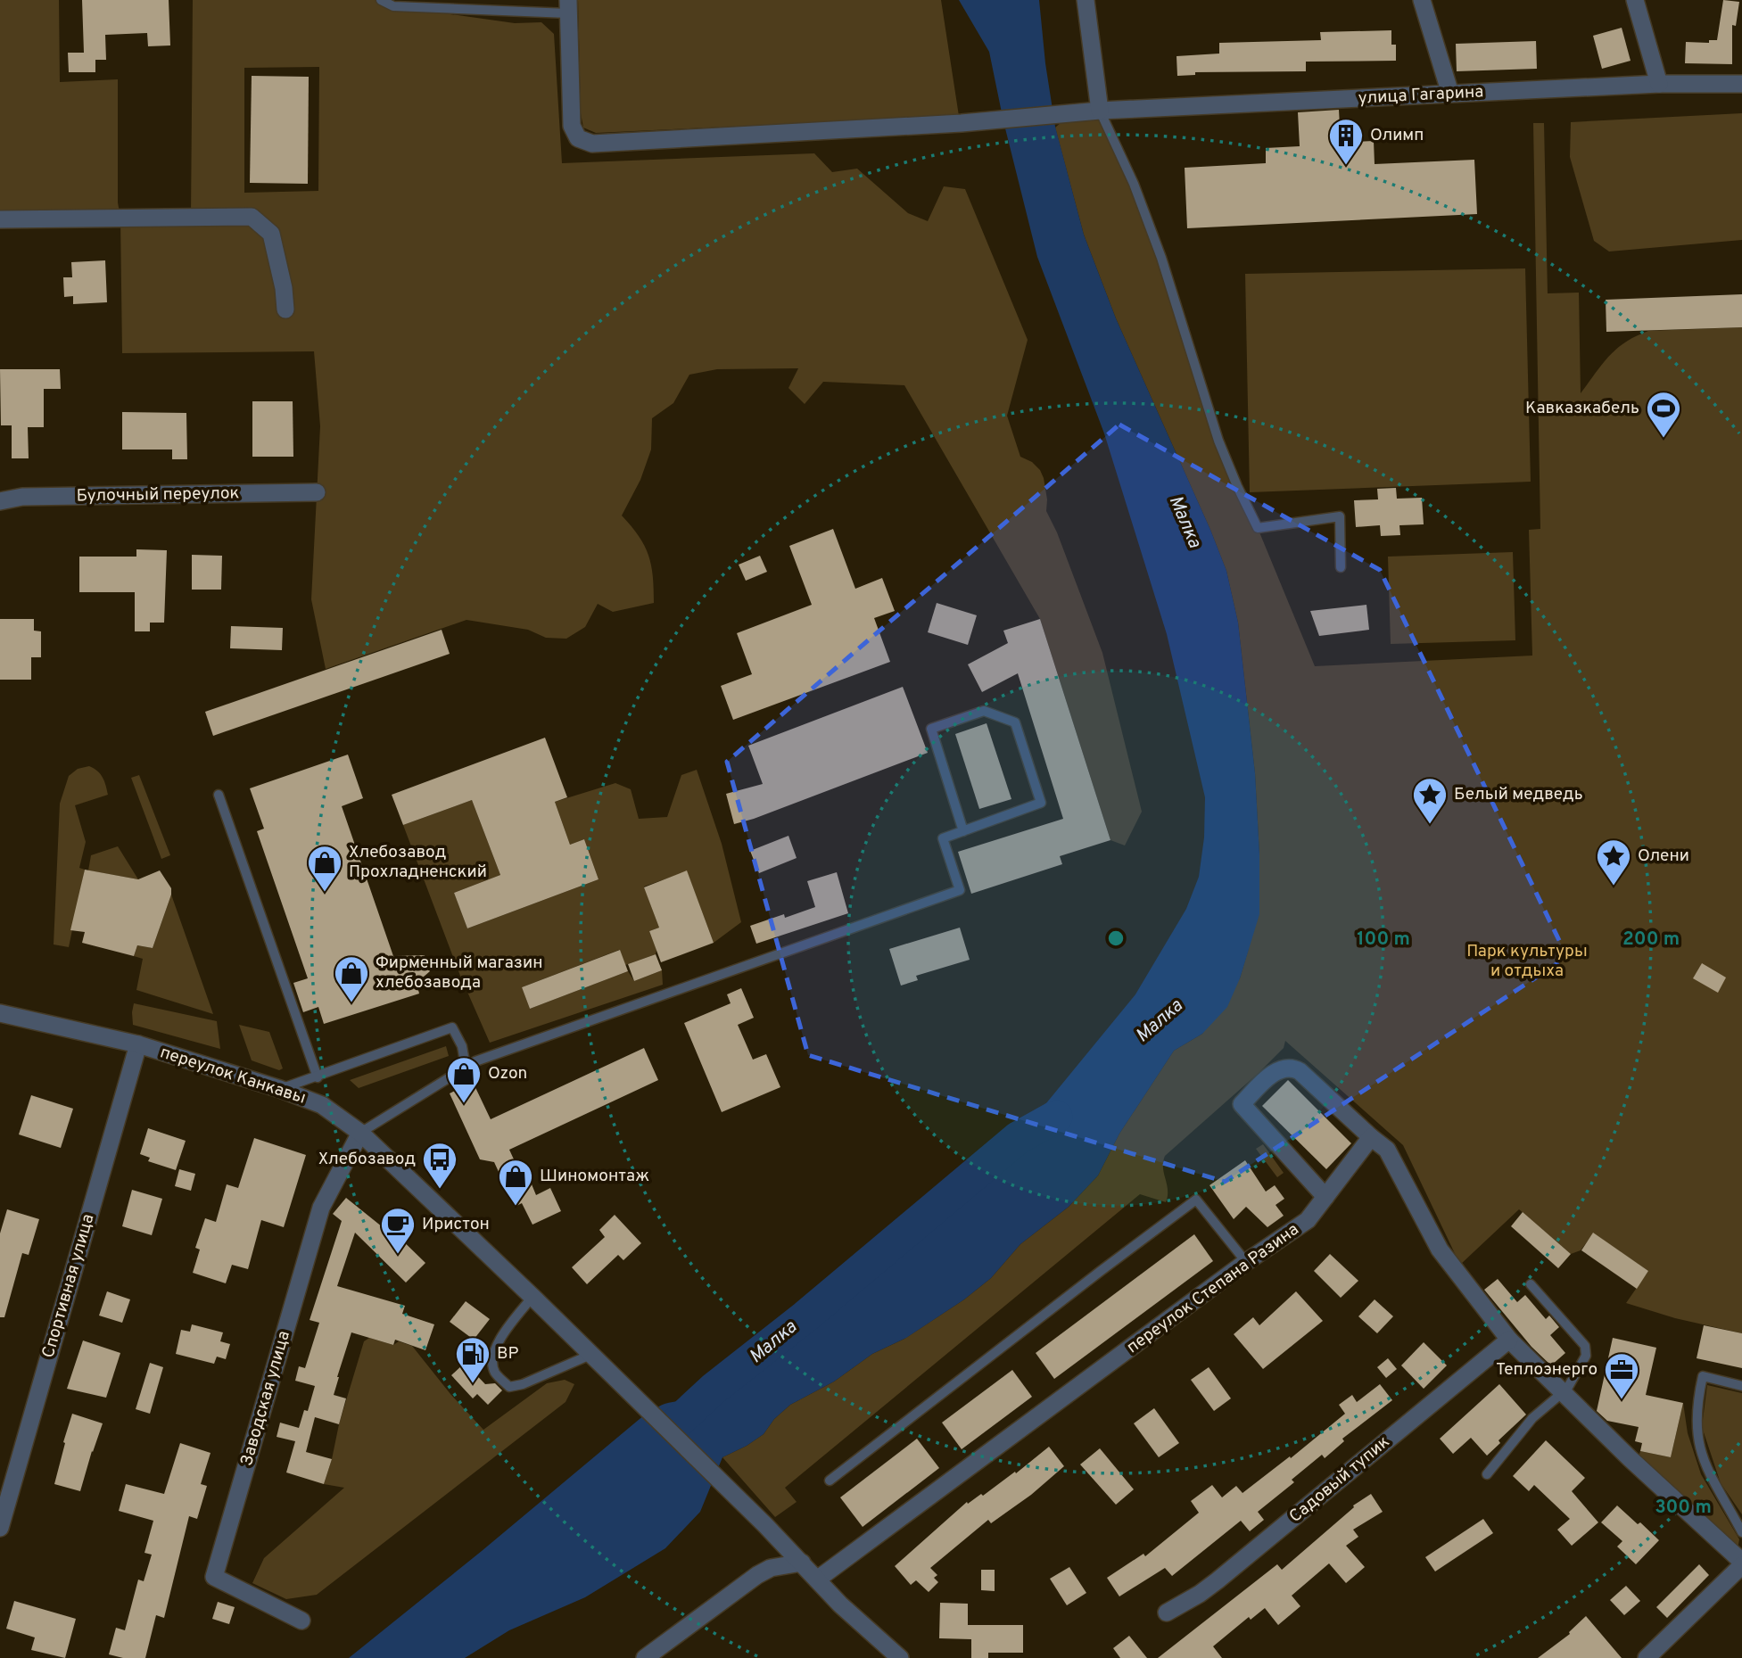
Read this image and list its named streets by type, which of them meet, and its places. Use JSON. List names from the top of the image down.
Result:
{
  "streets": {
    "street": [
      "улица Гагарина",
      "Булочный переулок",
      "переулок Канкавы",
      "Спортивная улица",
      "переулок Степана Разина",
      "Заводская улица",
      "Садовый тупик"
    ]
  },
  "crossings": [
    ["переулок Канкавы", "Спортивная улица"],
    ["переулок Канкавы", "переулок Степана Разина"],
    ["переулок Канкавы", "Заводская улица"]
  ],
  "water": ["Малка"],
  "parks": ["Парк культуры и отдыха"],
  "places": {
    "building": ["Олимп"],
    "sports": ["Кавказкабель"],
    "place": ["Белый медведь", "Олени"],
    "shop": [
      "Хлебозавод Прохладненский",
      "Фирменный магазин хлебозавода",
      "Ozon",
      "Шиномонтаж"
    ],
    "bus stop": ["Хлебозавод"],
    "cafe": ["Иристон"],
    "fuel station": ["BP"],
    "office": ["Теплоэнерго"]
  },
  "rings": ["100 m", "200 m", "300 m"]
}
